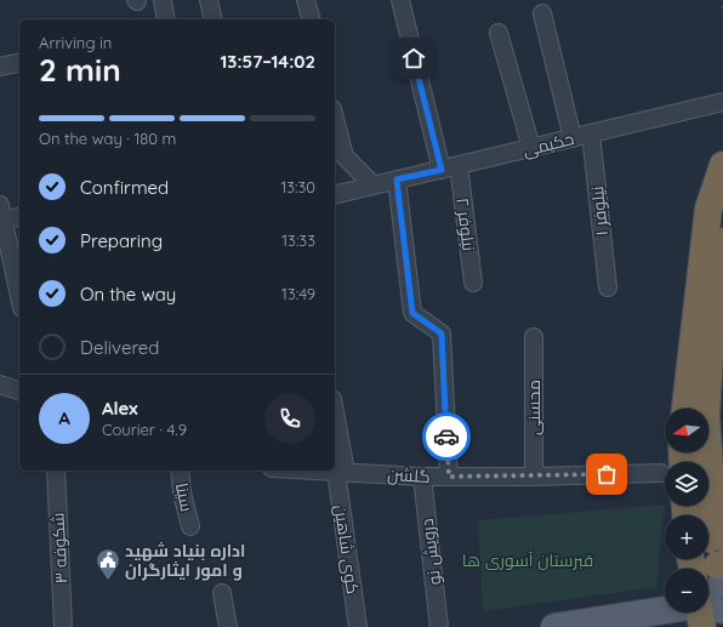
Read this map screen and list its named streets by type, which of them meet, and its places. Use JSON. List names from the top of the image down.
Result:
{
  "streets": {
    "street": [
      "حکیمی",
      "نیلوفر ۱",
      "نیلوفر ۲",
      "محسنی",
      "گلشن",
      "سینا",
      "شکوفه ۳",
      "کوی شاهین",
      "درویش نو"
    ]
  },
  "crossings": [
    ["حکیمی", "نیلوفر ۱"],
    ["حکیمی", "نیلوفر ۲"],
    ["محسنی", "گلشن"],
    ["گلشن", "کوی شاهین"],
    ["گلشن", "درویش نو"]
  ],
  "parks": ["قبرستان آسوری ها"],
  "places": {
    "public building": ["اداره بنیاد شهید و امور ایثارگران"]
  },
  "north": "left",
  "page": {
    "heading": ["2 min", "Arriving in", "13:57–14:02"],
    "panel": ["Alex", "Courier · 4.9"],
    "bar": "On the way · 180 m",
    "list": [
      ["Confirmed", "13:30"],
      ["Preparing", "13:33"],
      ["On the way", "13:49"],
      "Delivered"
    ],
    "round": "A",
    "map_buttons": ["+", "−"]
  }
}
